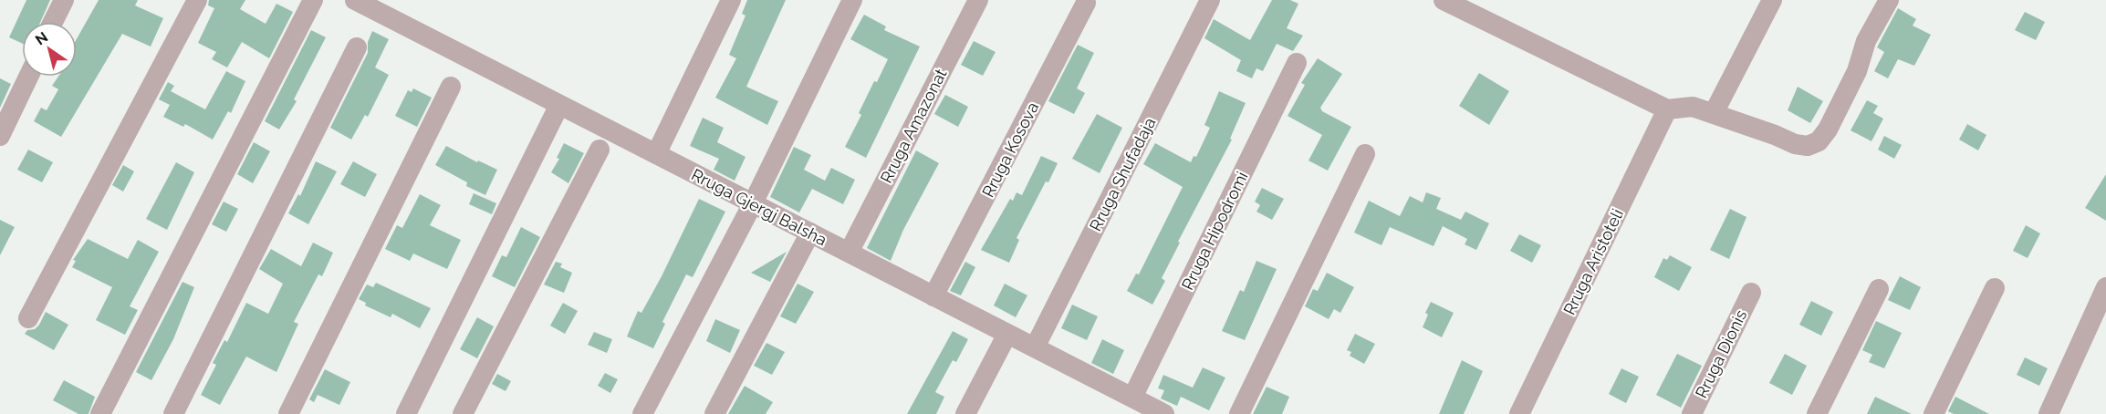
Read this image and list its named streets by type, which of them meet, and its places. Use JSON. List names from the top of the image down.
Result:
{
  "streets": {
    "street": [
      "Rruga Amazonat",
      "Rruga Kosova",
      "Rruga Shufadaja",
      "Rruga Gjergj Balsha",
      "Rruga Hipodromi",
      "Rruga Aristoteli",
      "Rruga Dionis"
    ]
  },
  "crossings": [
    ["Rruga Amazonat", "Rruga Gjergj Balsha"],
    ["Rruga Kosova", "Rruga Gjergj Balsha"],
    ["Rruga Shufadaja", "Rruga Gjergj Balsha"],
    ["Rruga Gjergj Balsha", "Rruga Hipodromi"]
  ],
  "north": "top left"
}
